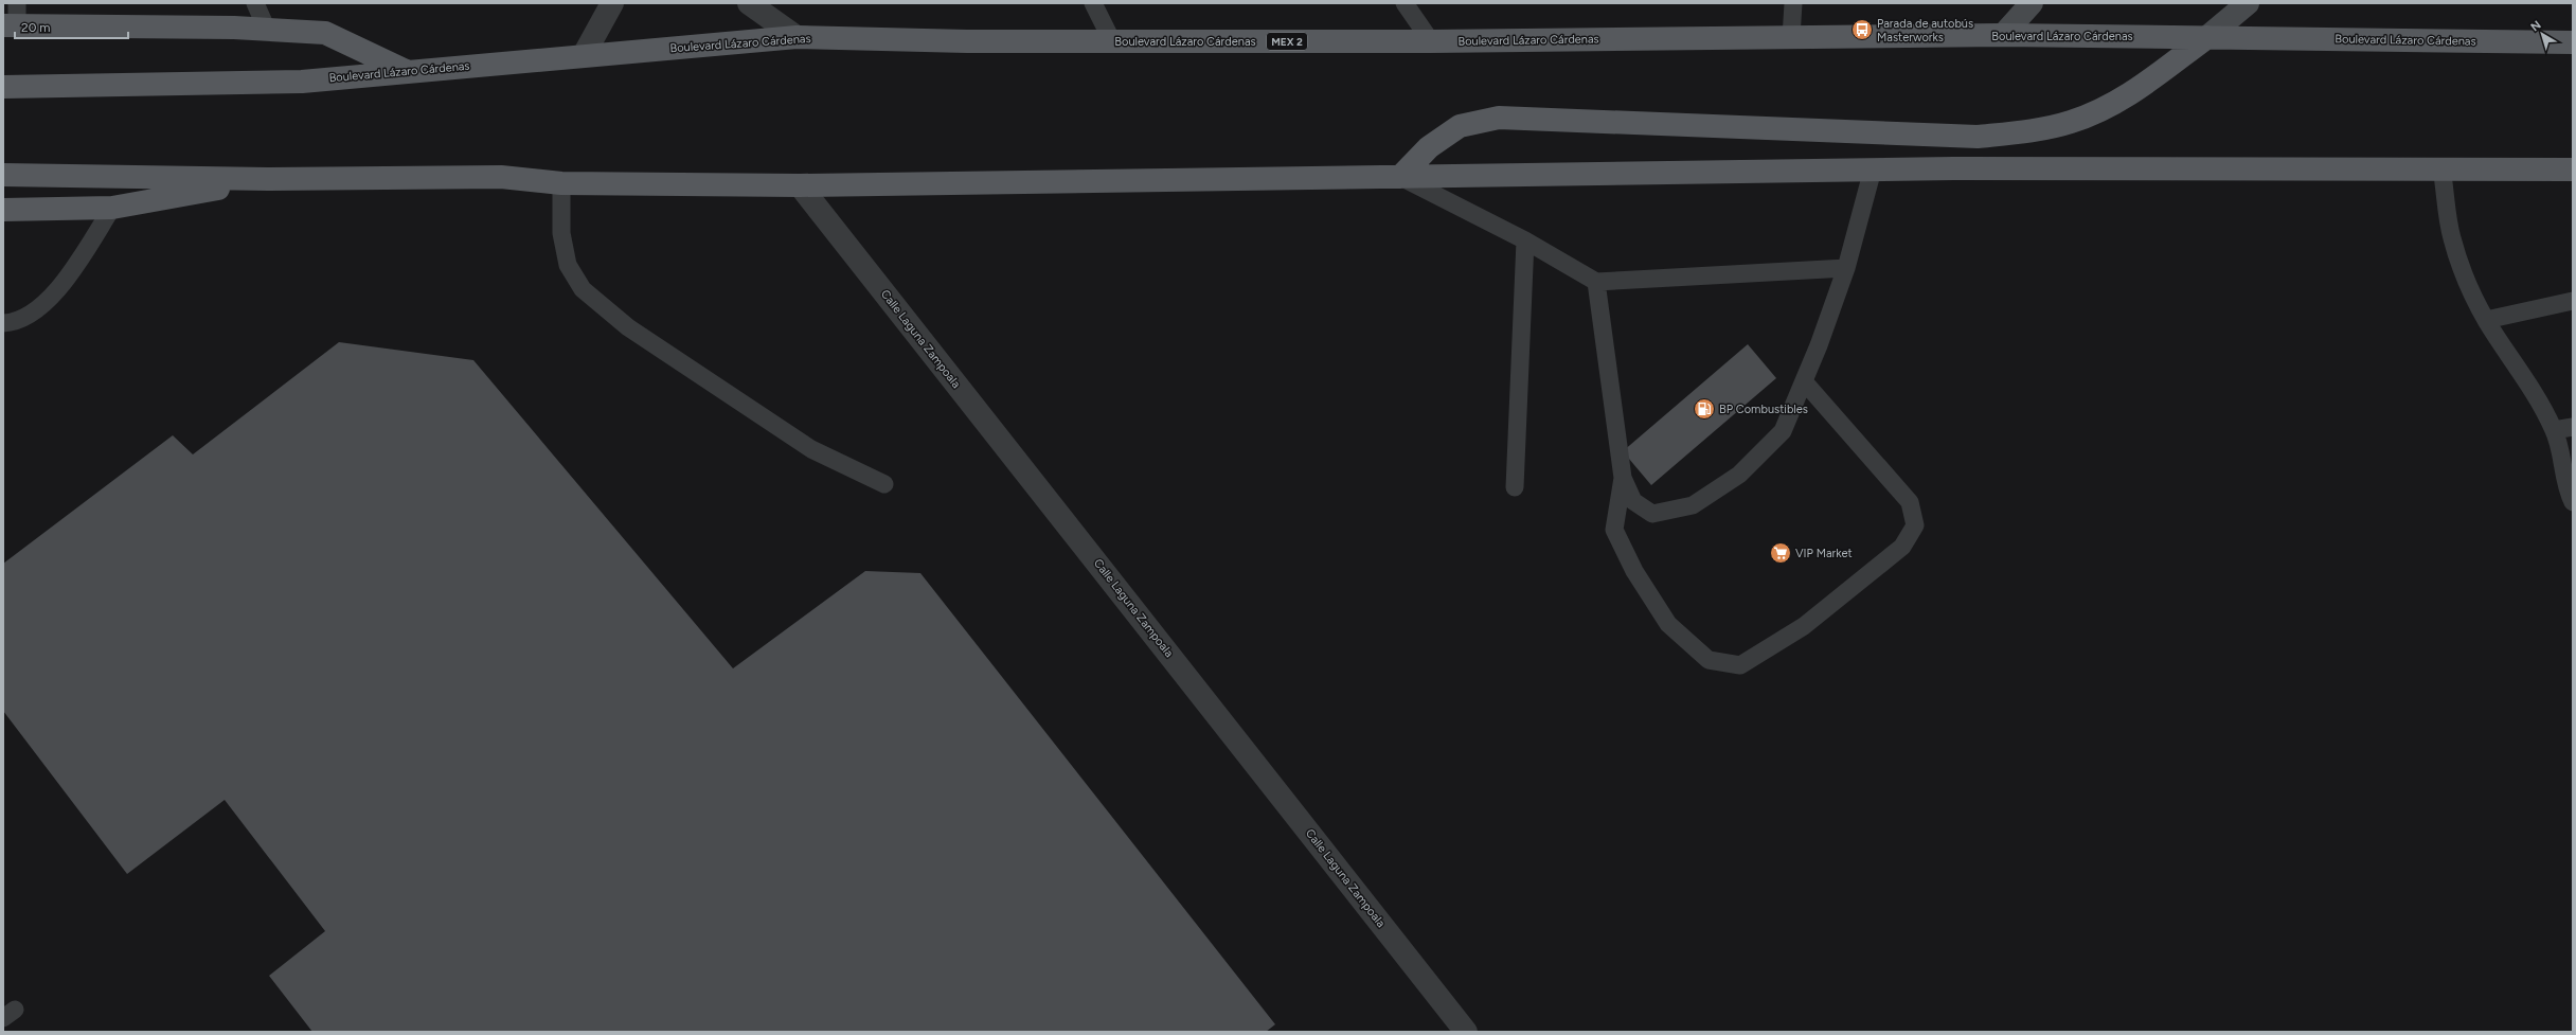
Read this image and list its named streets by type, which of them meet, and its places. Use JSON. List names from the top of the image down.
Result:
{
  "streets": {
    "main road": ["Boulevard Lázaro Cárdenas", "MEX 2"],
    "street": ["Calle Laguna Zampoala"]
  },
  "places": {
    "bus stop": ["Parada de autobús Masterworks"],
    "fuel station": ["BP Combustibles"],
    "supermarket": ["VIP Market"]
  },
  "scale_bar": "20 m",
  "north": "top left"
}
